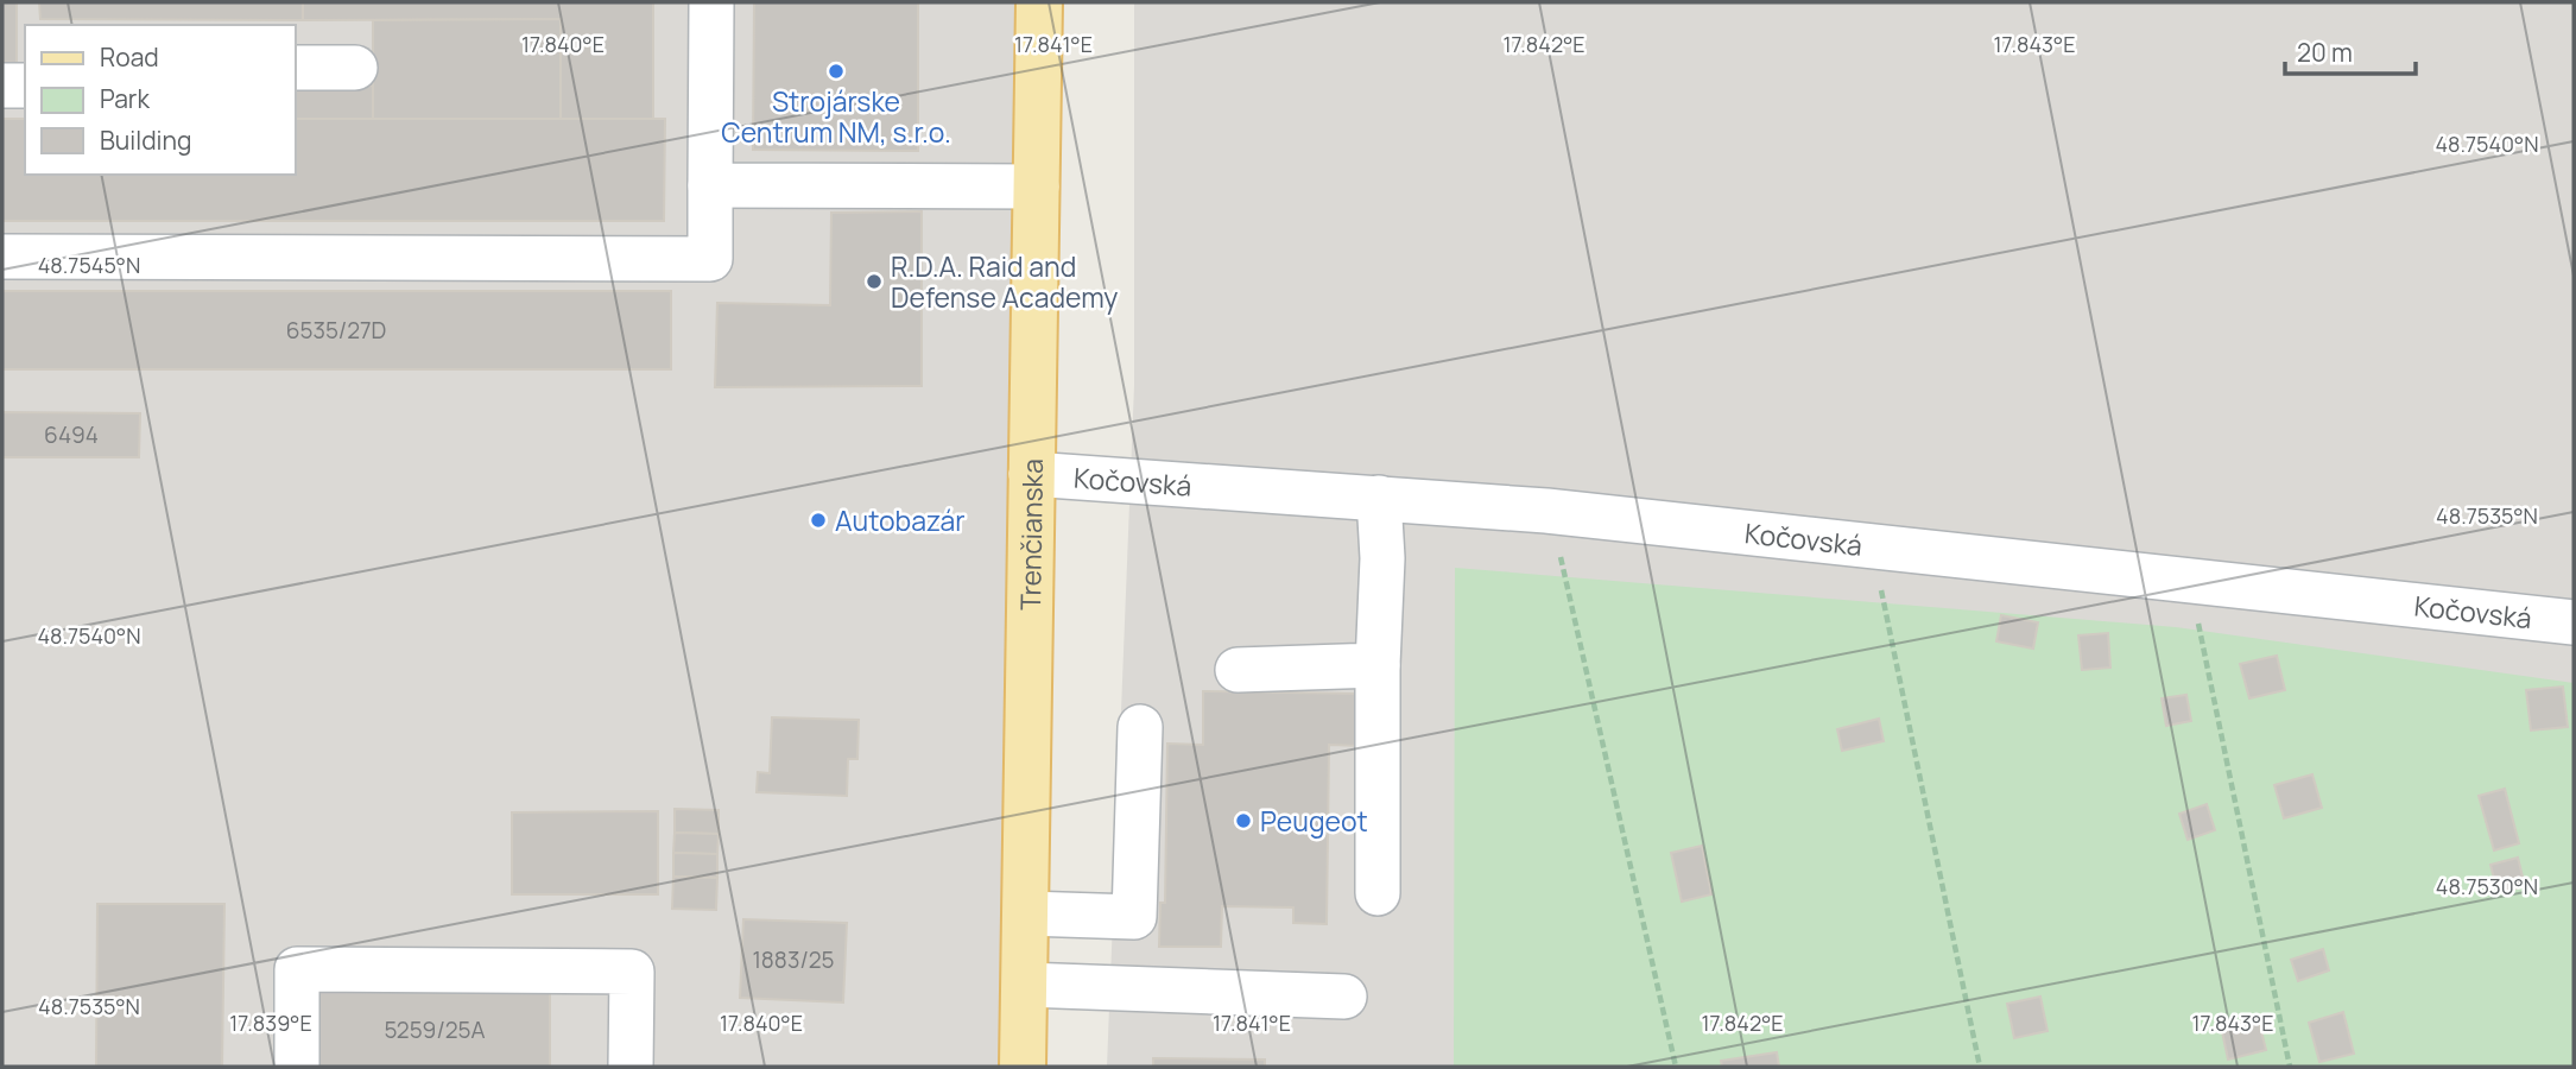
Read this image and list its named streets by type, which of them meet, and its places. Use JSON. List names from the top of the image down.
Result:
{
  "streets": {
    "main road": ["Trenčianska"],
    "street": ["Kočovská"]
  },
  "crossings": [
    ["Kočovská", "Trenčianska"]
  ],
  "places": [
    "Strojárske Centrum NM, s.r.o.",
    "R.D.A. Raid and Defense Academy",
    "Autobazár",
    "Peugeot"
  ],
  "house_numbers": [
    "6535/27D",
    "6494",
    "1883/25",
    "5259/25A"
  ],
  "legend": ["Road", "Park", "Building"],
  "scale_bar": "20 m",
  "coordinates": [
    "17.840°E",
    "17.841°E",
    "17.842°E",
    "17.843°E",
    "48.7540°N",
    "48.7545°N",
    "48.7535°N",
    "48.7530°N",
    "17.839°E"
  ]
}
